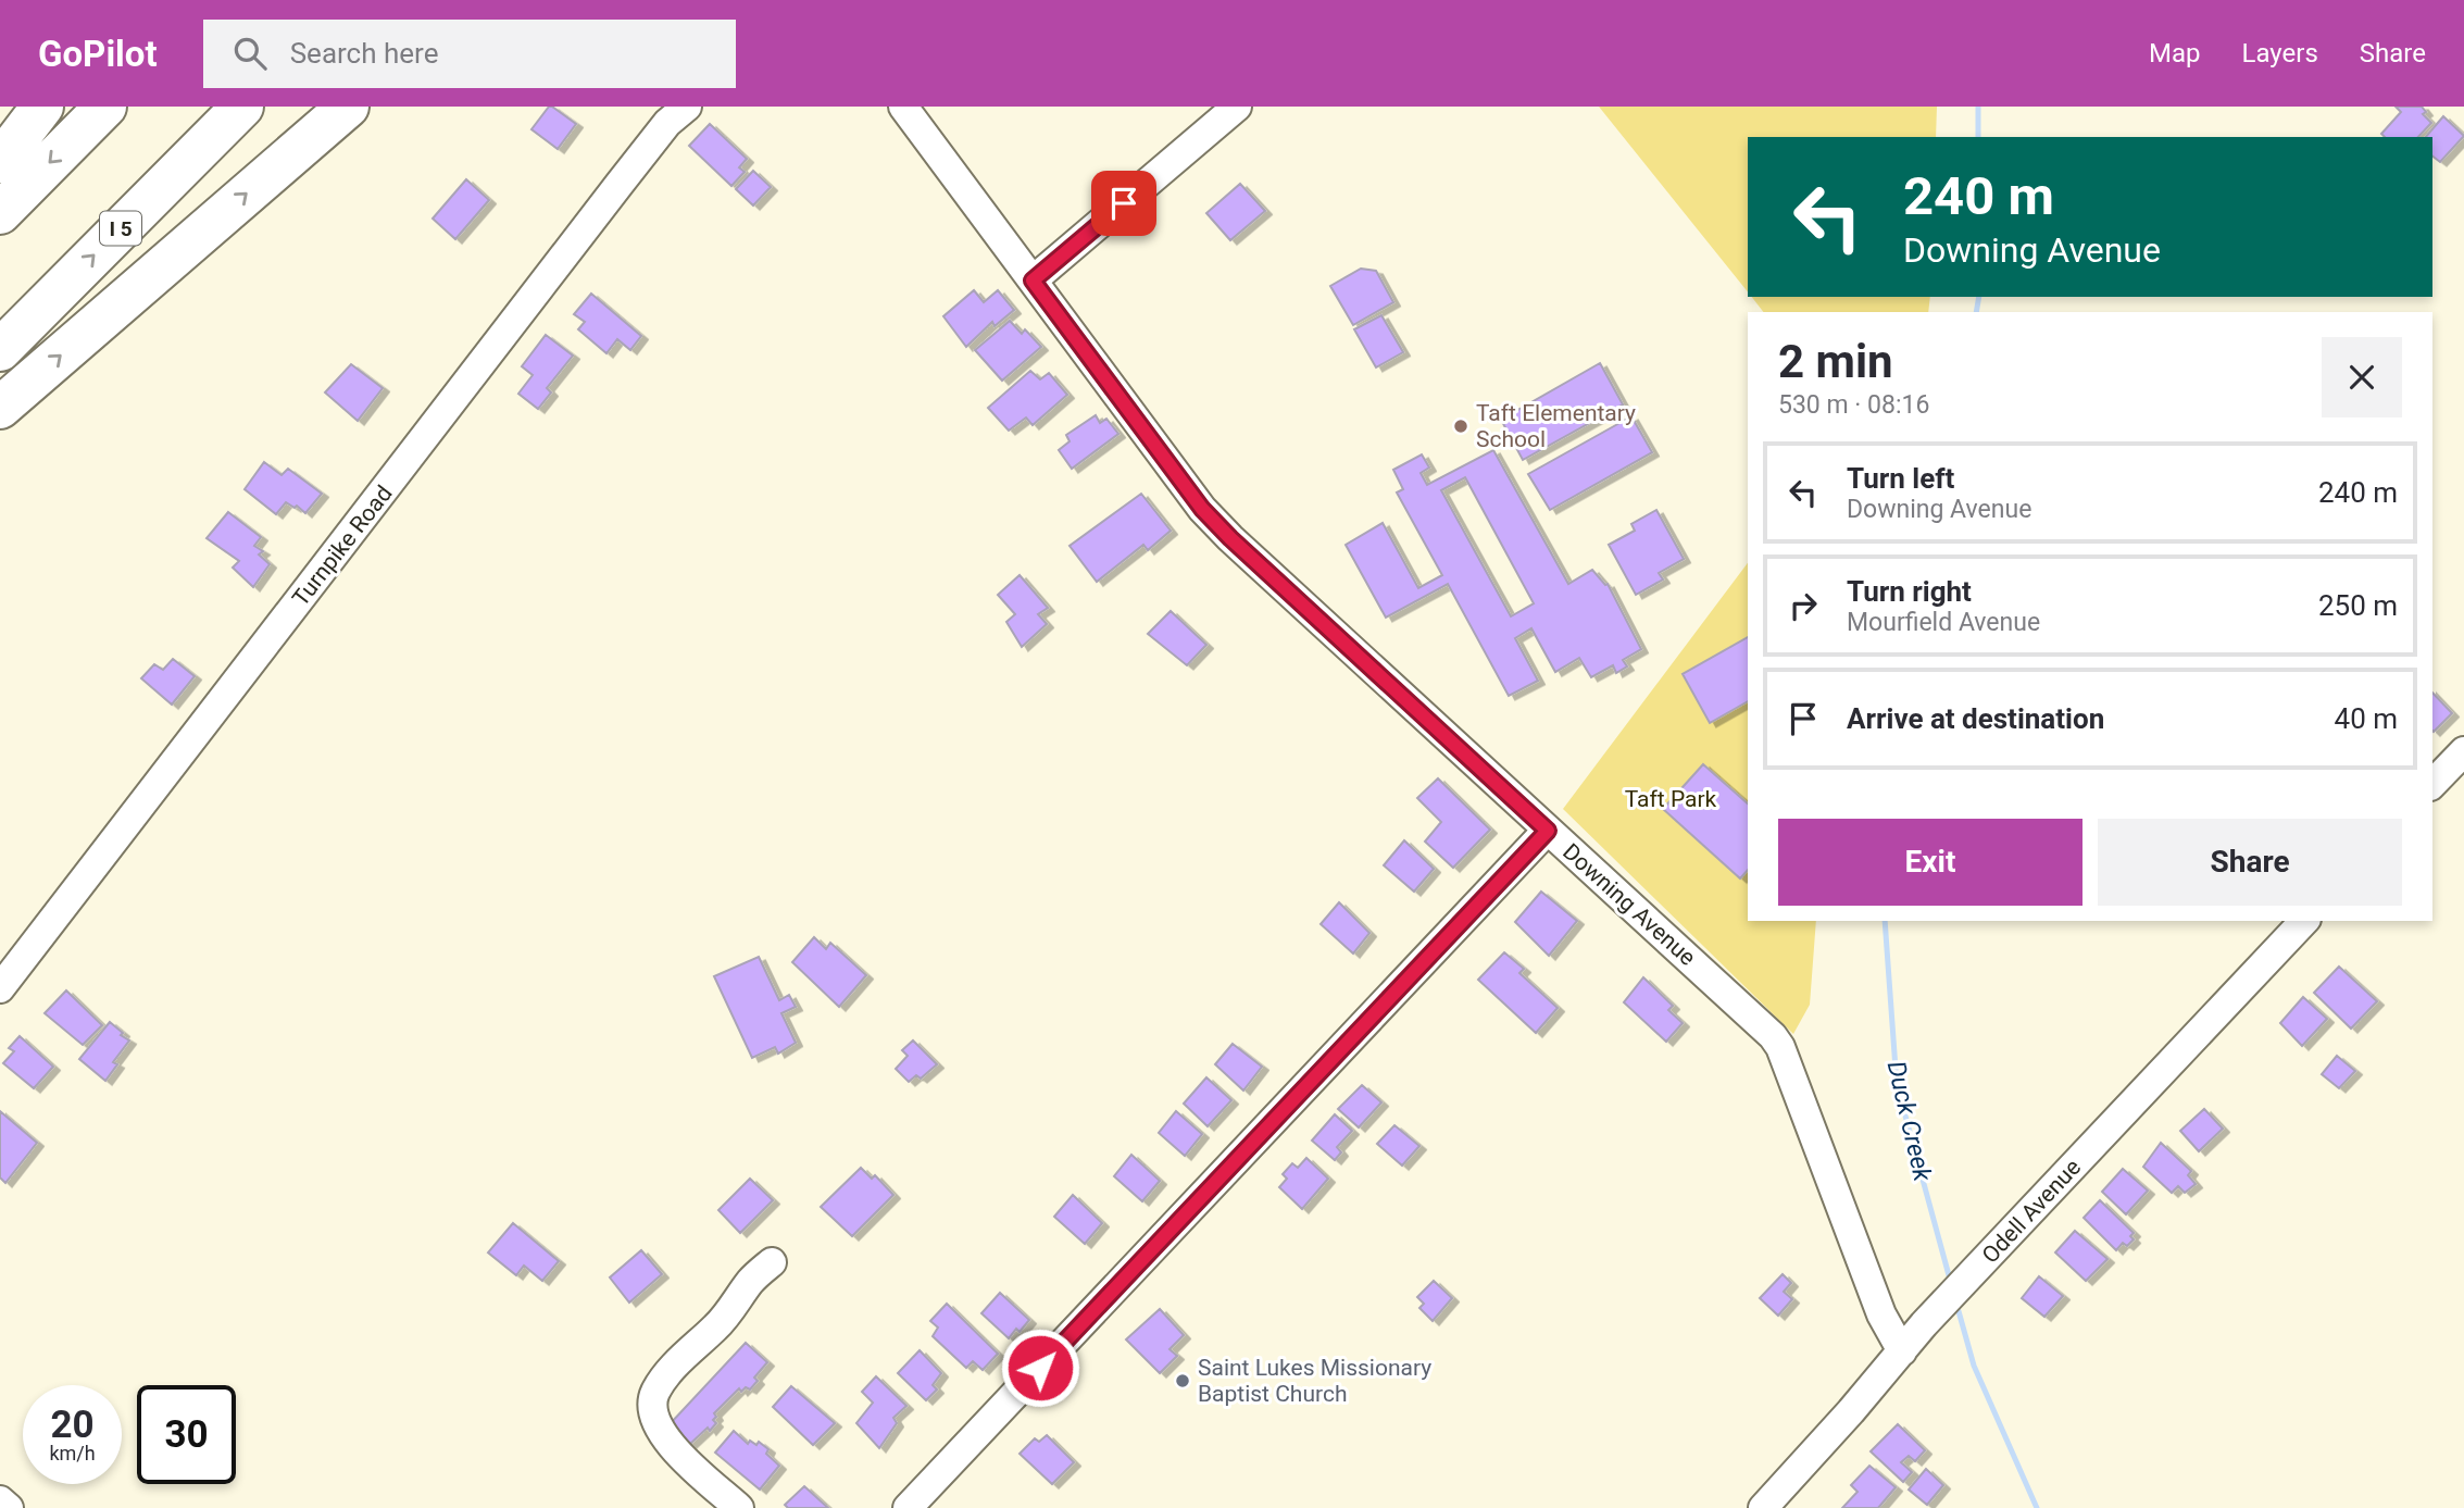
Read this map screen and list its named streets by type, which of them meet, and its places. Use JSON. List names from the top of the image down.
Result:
{
  "streets": {
    "highway": ["I 5"],
    "street": ["Turnpike Road", "Downing Avenue", "Odell Avenue"]
  },
  "crossings": [
    ["Downing Avenue", "Odell Avenue"]
  ],
  "water": ["Duck Creek"],
  "parks": ["Taft Park"],
  "places": ["Taft Elementary School", "Saint Lukes Missionary Baptist Church"],
  "page": {
    "header": "GoPilot",
    "search": "Search here",
    "nav": ["Map", "Layers", "Share"],
    "turn": ["240 m", "Downing Avenue"],
    "heading": ["2 min", "530 m · 08:16"],
    "list": [
      {
        "name": "Turn left",
        "note": "Downing Avenue",
        "value": "240 m"
      },
      {
        "name": "Turn right",
        "note": "Mourfield Avenue",
        "value": "250 m"
      },
      {
        "name": "Arrive at destination",
        "value": "40 m"
      }
    ],
    "buttons": ["Exit", "Share"],
    "speed": "20 km/h",
    "limit": "30"
  }
}
